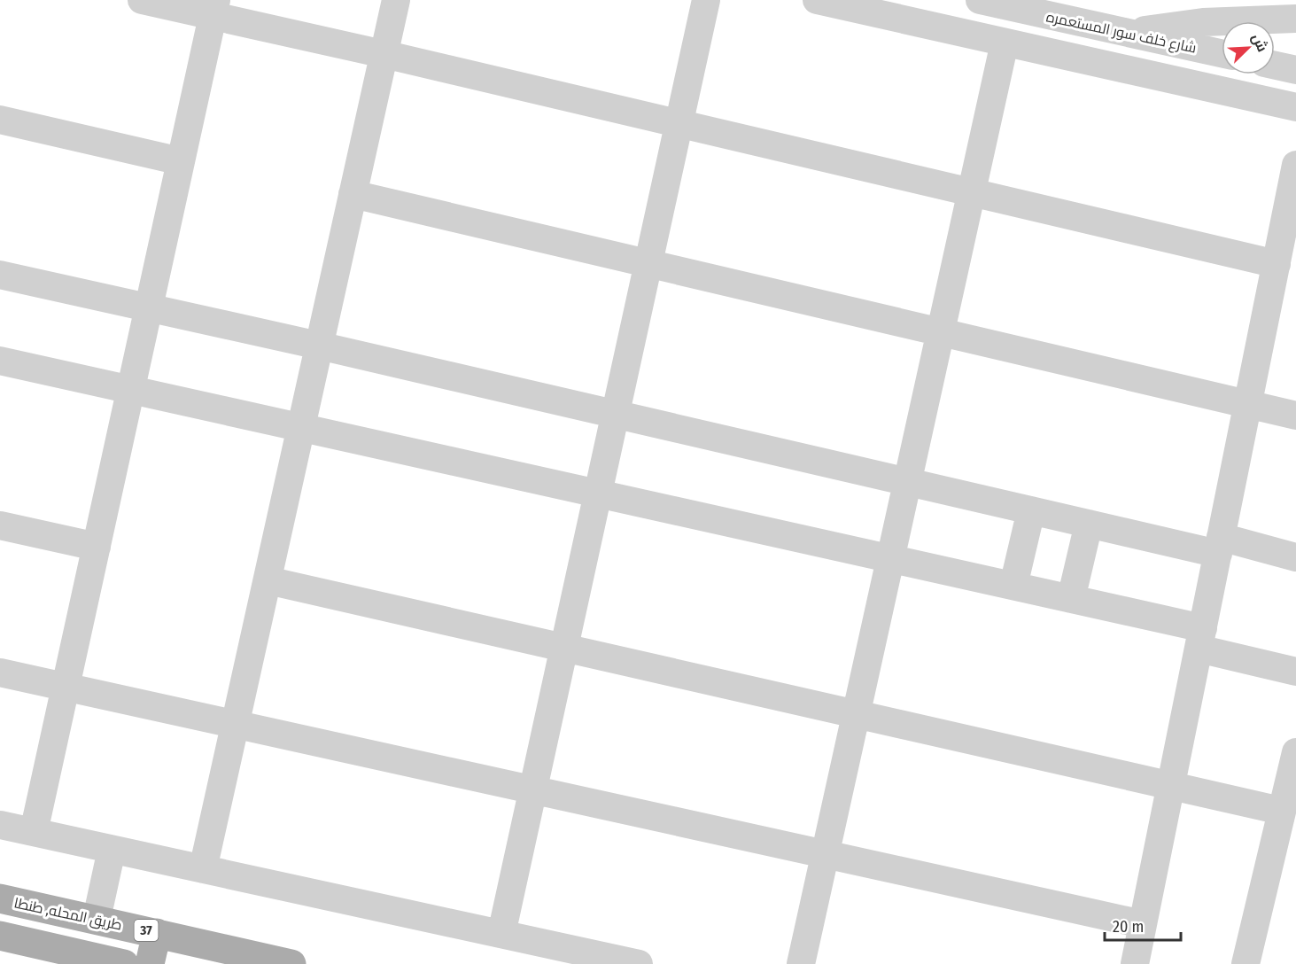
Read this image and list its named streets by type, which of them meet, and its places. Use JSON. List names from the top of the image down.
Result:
{
  "streets": {
    "main road": ["طريق المحله, طنطا", "37"],
    "street": ["شارع خلف سور المستعمره"]
  },
  "scale_bar": "20 m",
  "north": "top right"
}
